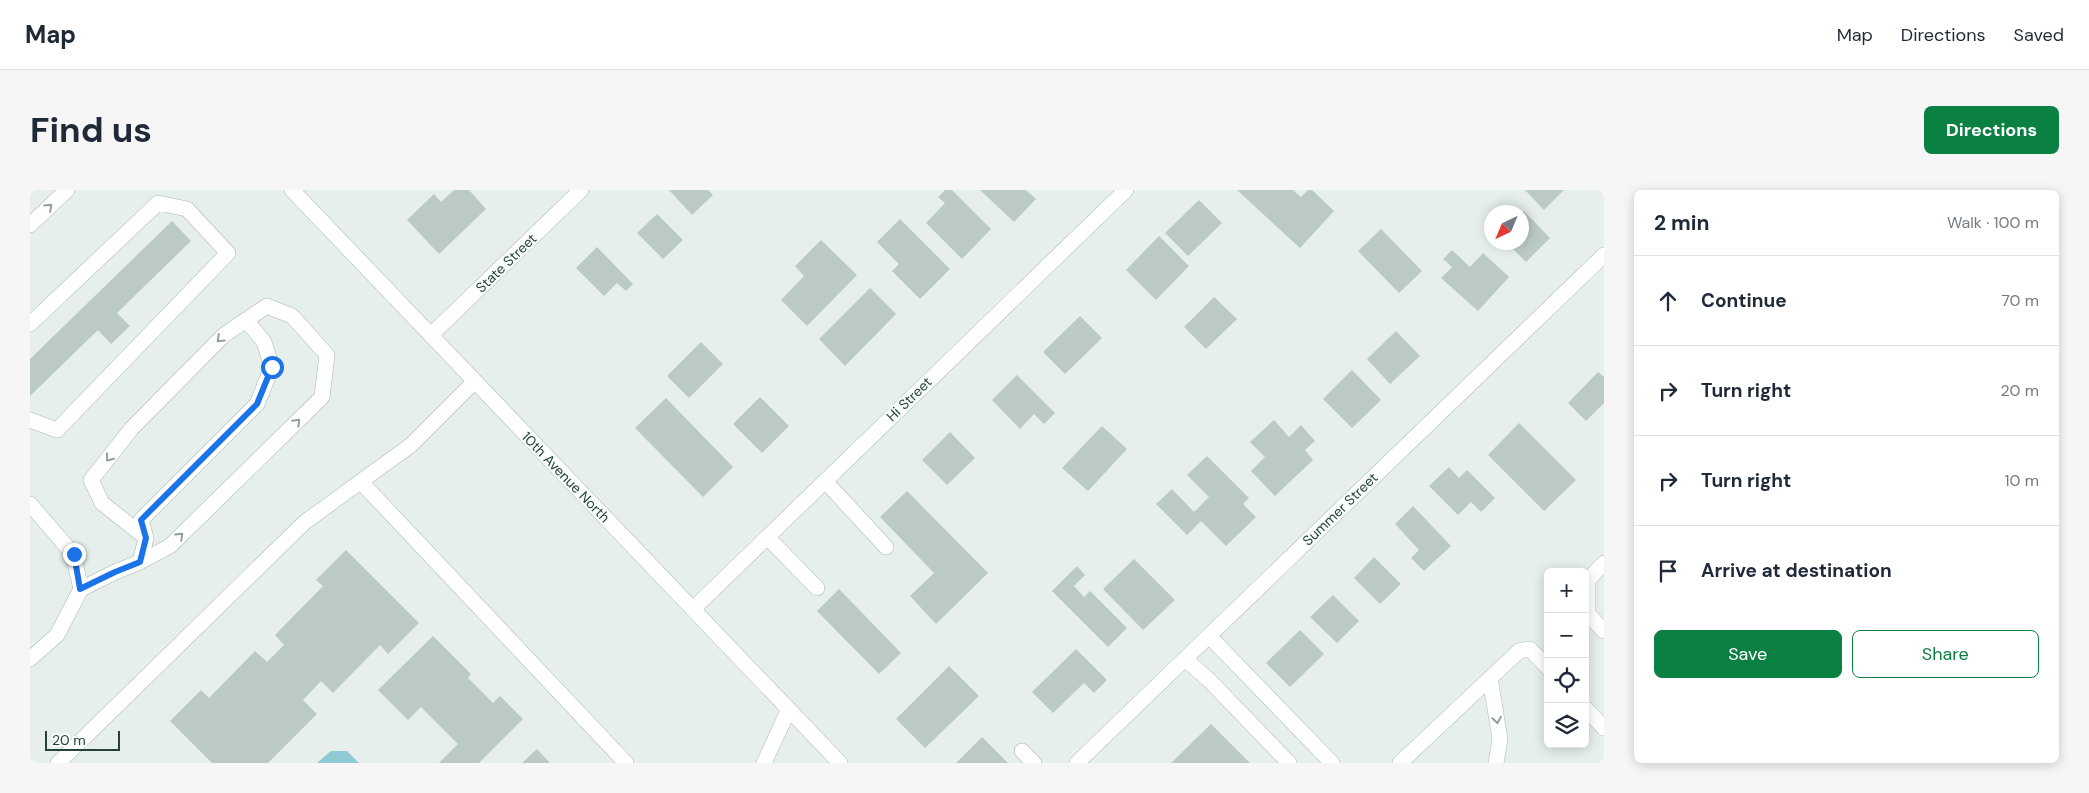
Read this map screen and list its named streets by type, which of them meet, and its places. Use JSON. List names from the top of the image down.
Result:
{
  "streets": {
    "street": [
      "State Street",
      "Hi Street",
      "10th Avenue North",
      "Summer Street"
    ]
  },
  "crossings": [
    ["State Street", "10th Avenue North"],
    ["Hi Street", "10th Avenue North"]
  ],
  "scale_bar": "20 m",
  "north": "bottom left",
  "page": {
    "header": "Map",
    "nav": ["Map", "Directions", "Saved"],
    "buttons": [
      "Directions",
      ["Save", "Share"]
    ],
    "title": "Find us",
    "heading": ["2 min", "Walk · 100 m"],
    "list": [
      ["Continue", "70 m"],
      ["Turn right", "20 m"],
      ["Turn right", "10 m"],
      "Arrive at destination"
    ],
    "map_buttons": ["+", "−"],
    "scale": "20 m"
  }
}
